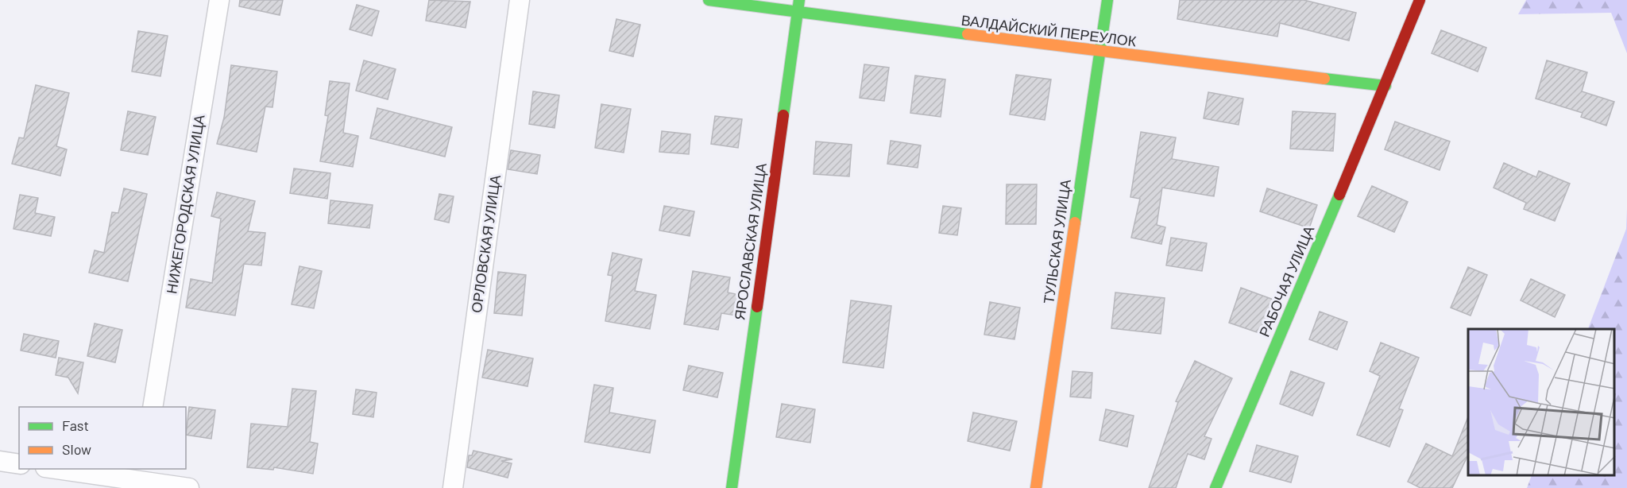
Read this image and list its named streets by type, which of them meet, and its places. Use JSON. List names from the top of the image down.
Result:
{
  "streets": {
    "street": [
      "ВАЛДАЙСКИЙ ПЕРЕУЛОК",
      "НИЖЕГОРОДСКАЯ УЛИЦА",
      "ЯРОСЛАВСКАЯ УЛИЦА",
      "ТУЛЬСКАЯ УЛИЦА",
      "ОРЛОВСКАЯ УЛИЦА",
      "РАБОЧАЯ УЛИЦА"
    ]
  },
  "crossings": [
    ["ВАЛДАЙСКИЙ ПЕРЕУЛОК", "ЯРОСЛАВСКАЯ УЛИЦА"],
    ["ВАЛДАЙСКИЙ ПЕРЕУЛОК", "ТУЛЬСКАЯ УЛИЦА"],
    ["ВАЛДАЙСКИЙ ПЕРЕУЛОК", "РАБОЧАЯ УЛИЦА"]
  ],
  "legend": ["Fast", "Slow"]
}
